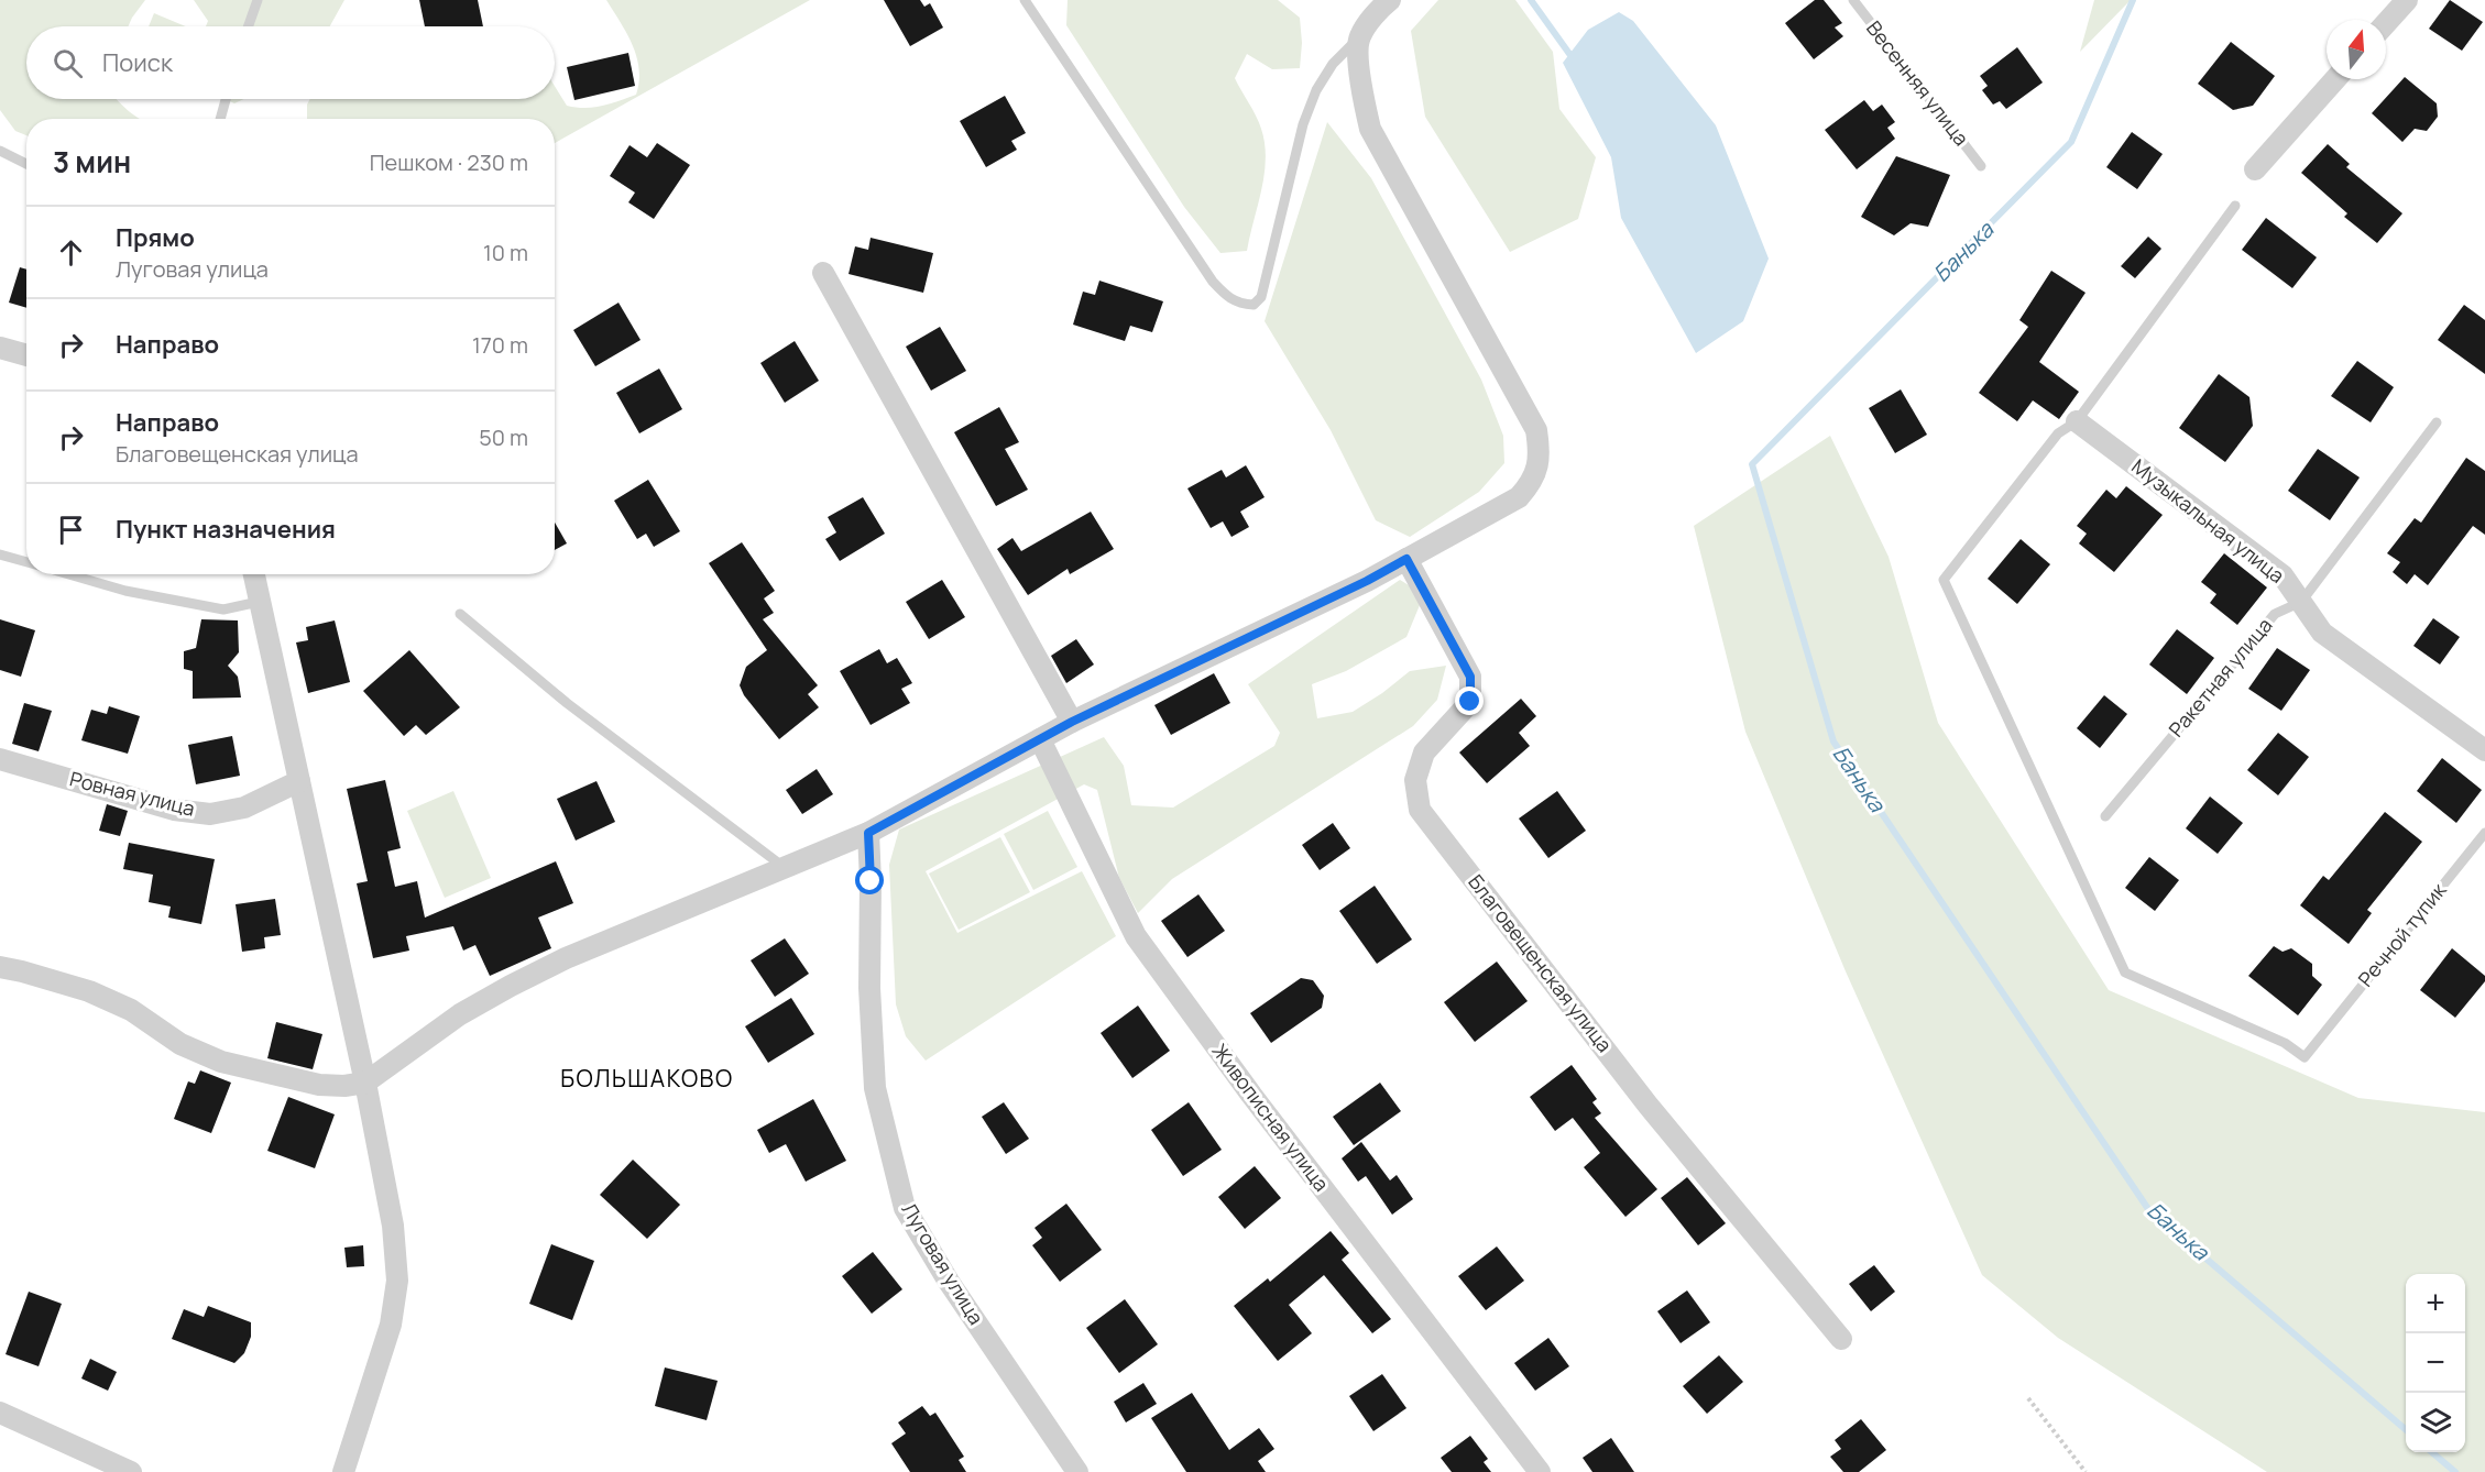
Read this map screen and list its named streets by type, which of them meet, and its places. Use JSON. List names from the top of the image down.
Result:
{
  "streets": {
    "street": [
      "Музыкальная улица",
      "Ровная улица",
      "Благовещенская улица",
      "Живописная улица",
      "Луговая улица"
    ],
    "lane": ["Весенняя улица", "Ракетная улица", "Речной тупик"]
  },
  "crossings": [
    ["Музыкальная улица", "Ракетная улица"],
    ["Музыкальная улица", "Речной тупик"]
  ],
  "districts": ["БОЛЬШАКОВО"],
  "water": ["Банька"],
  "north": "top",
  "page": {
    "search": "Поиск",
    "heading": ["3 мин", "Пешком · 230 m"],
    "list": [
      ["Прямо", "Луговая улица", "10 m"],
      ["Направо", "170 m"],
      ["Направо", "Благовещенская улица", "50 m"],
      "Пункт назначения"
    ],
    "map_buttons": ["+", "−"]
  }
}
